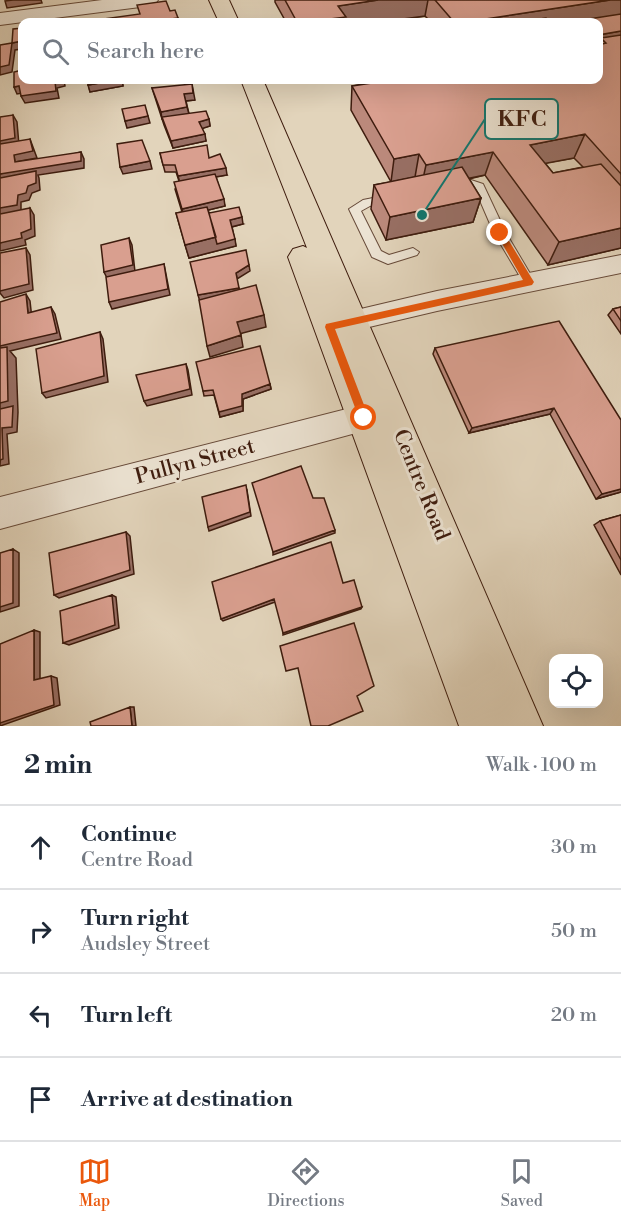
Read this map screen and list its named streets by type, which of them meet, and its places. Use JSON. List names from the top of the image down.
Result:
{
  "streets": {
    "main road": ["Centre Road"],
    "street": ["Pullyn Street"]
  },
  "crossings": [
    ["Pullyn Street", "Centre Road"]
  ],
  "places": ["KFC"],
  "page": {
    "search": "Search here",
    "heading": ["2 min", "Walk · 100 m"],
    "list": [
      ["Continue", "Centre Road", "30 m"],
      ["Turn right", "Audsley Street", "50 m"],
      ["Turn left", "20 m"],
      "Arrive at destination"
    ],
    "nav": ["Map", "Directions", "Saved"]
  }
}
